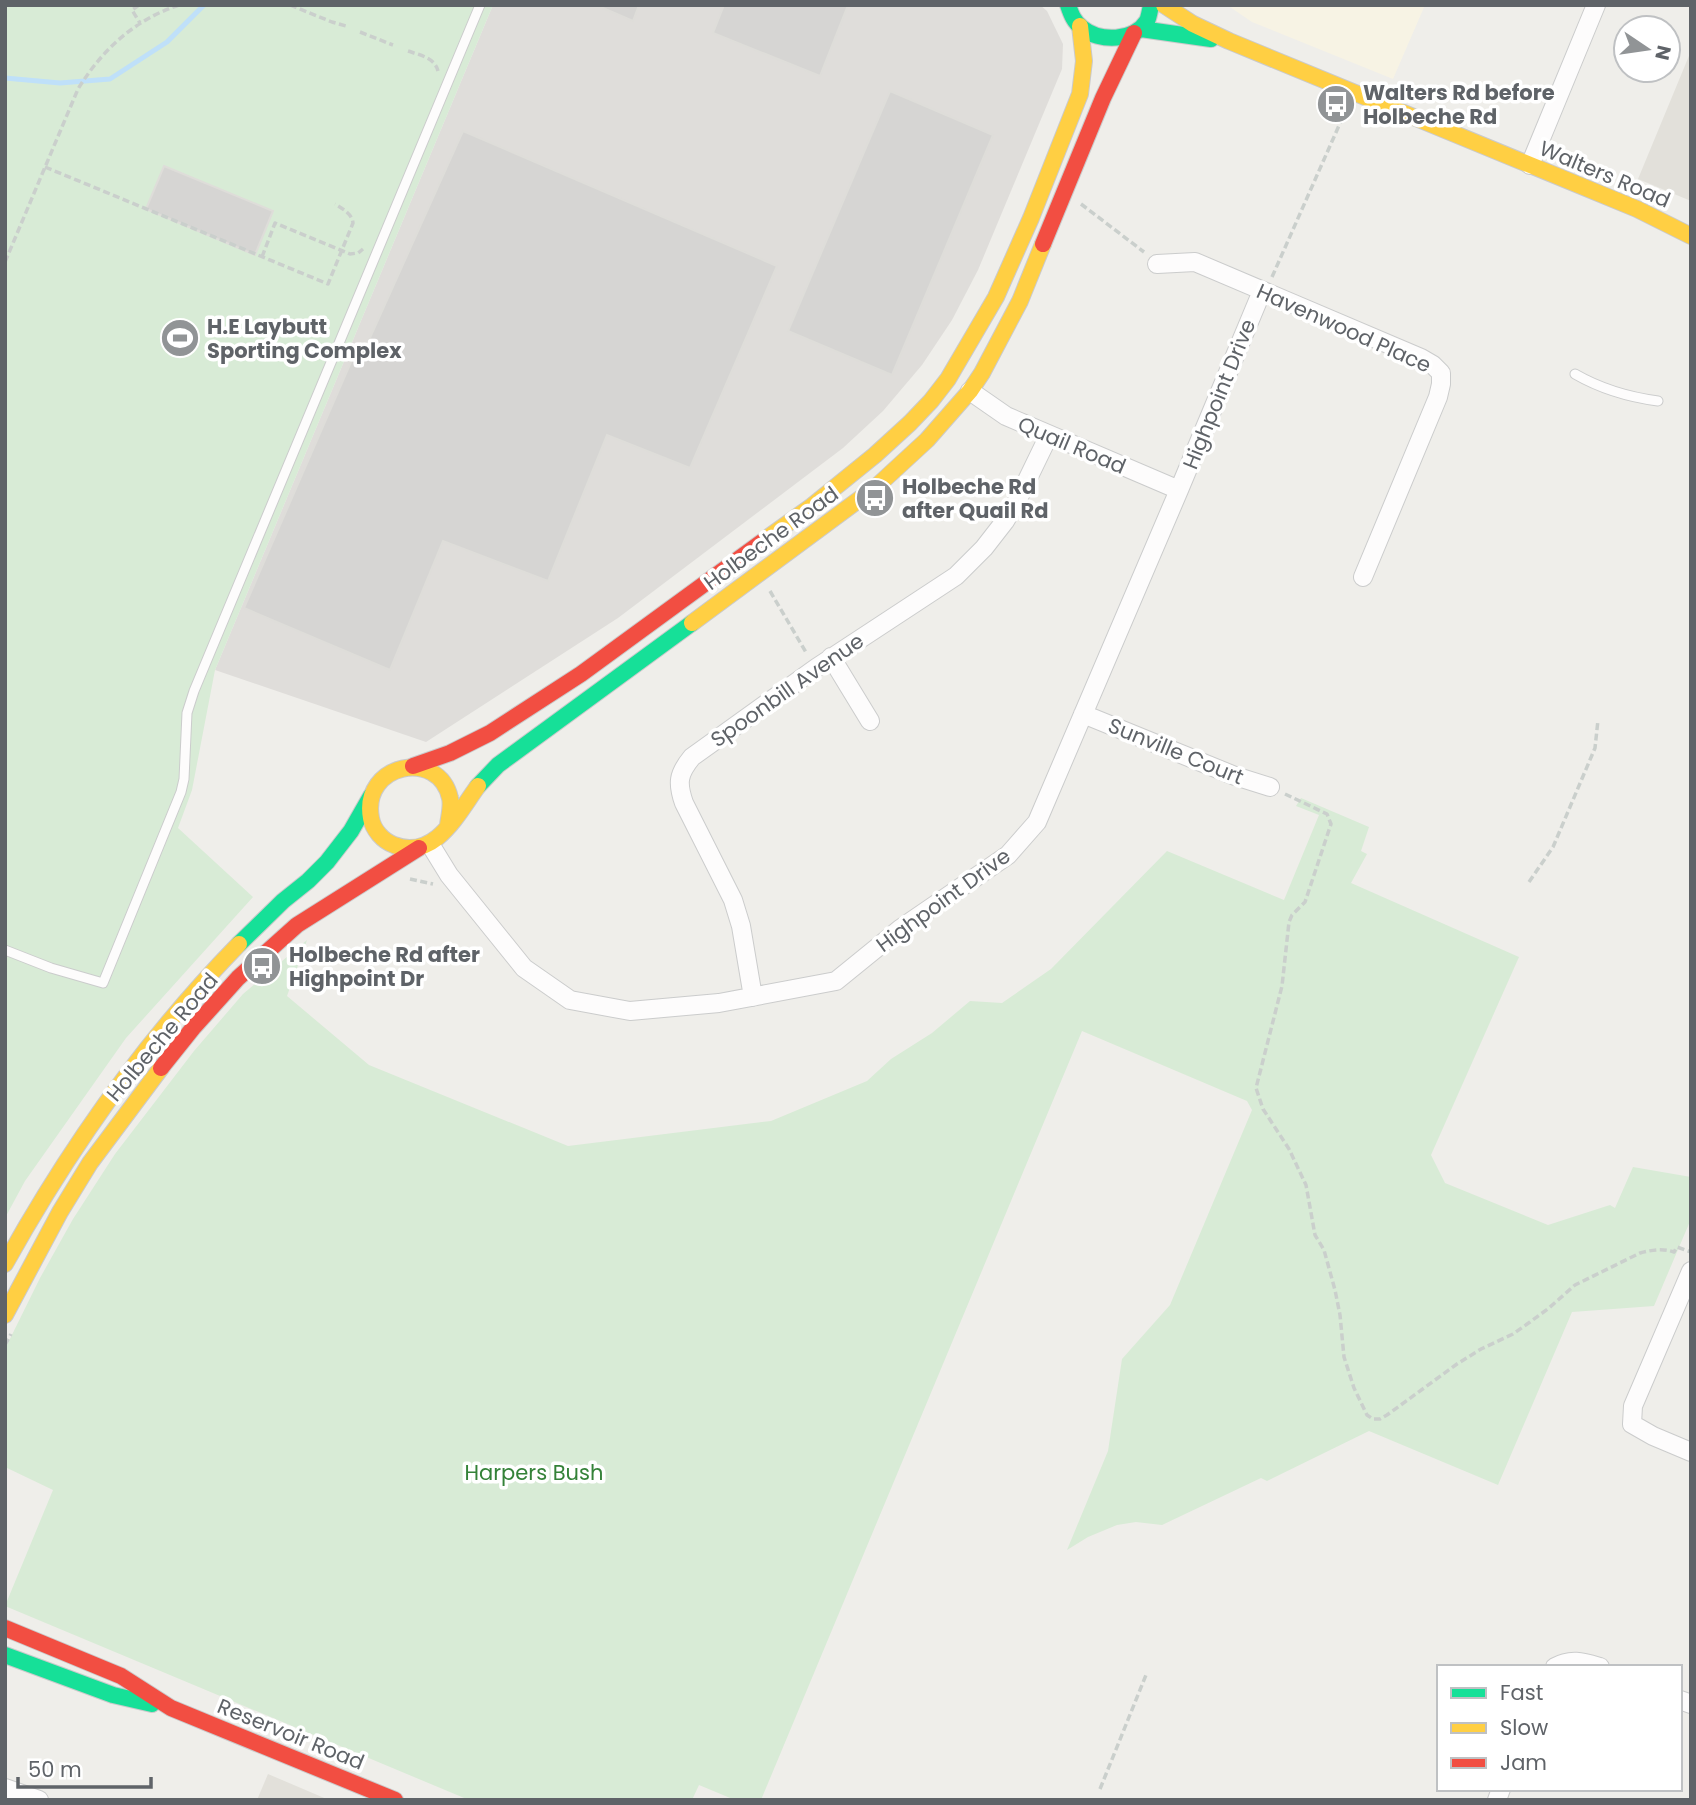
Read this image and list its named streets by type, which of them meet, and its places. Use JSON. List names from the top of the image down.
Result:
{
  "streets": {
    "street": [
      "Walters Road",
      "Havenwood Place",
      "Highpoint Drive",
      "Quail Road",
      "Holbeche Road",
      "Spoonbill Avenue",
      "Sunville Court",
      "Reservoir Road"
    ]
  },
  "crossings": [
    ["Walters Road", "Holbeche Road"],
    ["Havenwood Place", "Highpoint Drive"],
    ["Highpoint Drive", "Quail Road"],
    ["Highpoint Drive", "Holbeche Road"],
    ["Highpoint Drive", "Spoonbill Avenue"],
    ["Highpoint Drive", "Sunville Court"],
    ["Quail Road", "Holbeche Road"],
    ["Quail Road", "Spoonbill Avenue"]
  ],
  "parks": ["Harpers Bush"],
  "places": {
    "bus stop": ["Walters Rd before Holbeche Rd", "Holbeche Rd after Quail Rd", "Holbeche Rd after Highpoint Dr"],
    "sports": ["H.E Laybutt Sporting Complex"]
  },
  "legend": ["Fast", "Slow", "Jam"],
  "scale_bar": "50 m",
  "north": "right"
}
